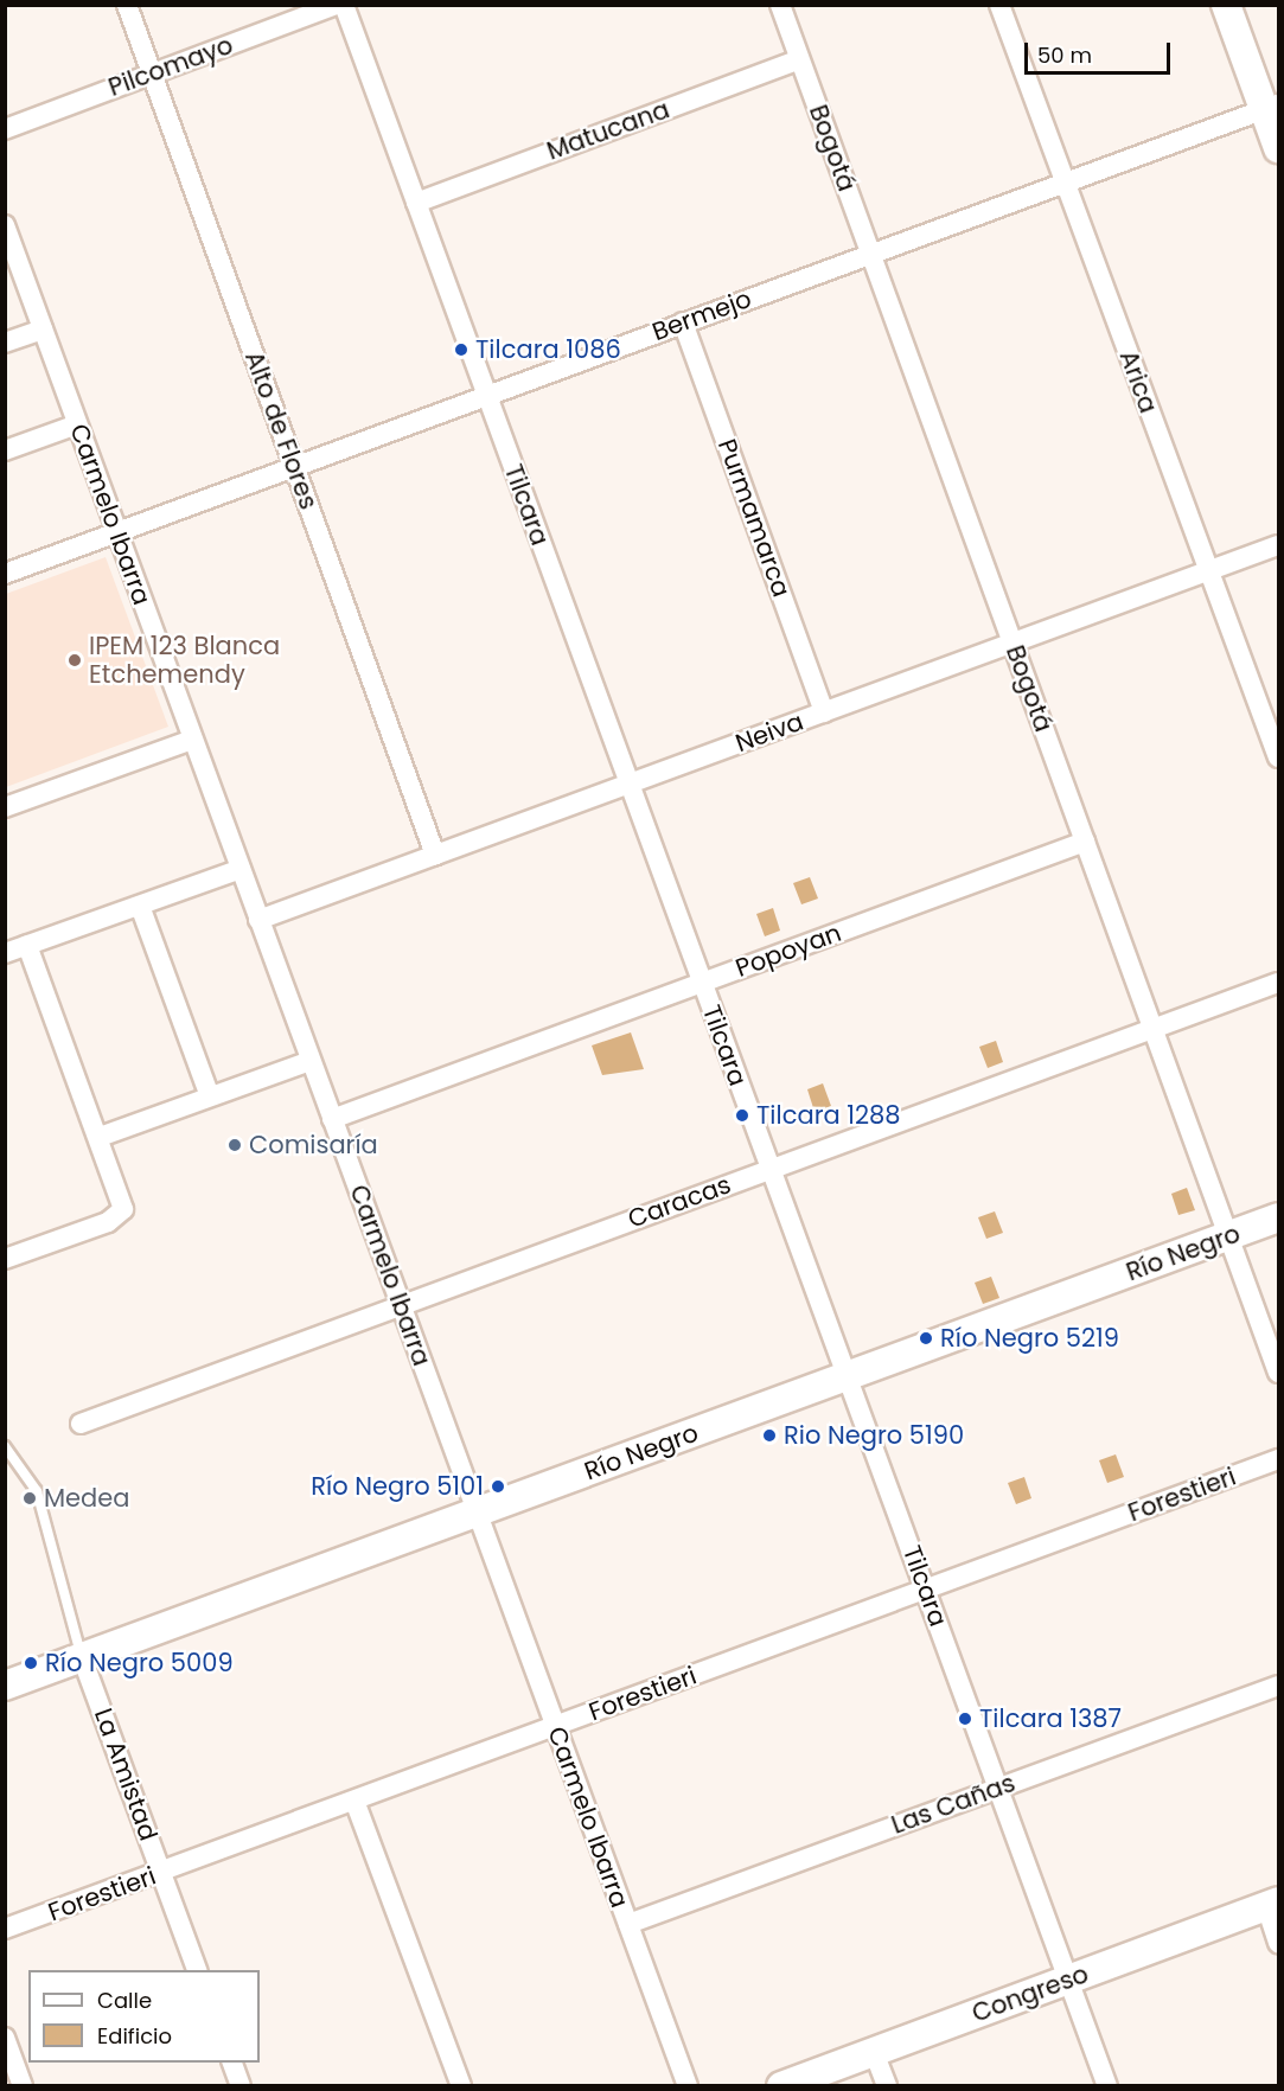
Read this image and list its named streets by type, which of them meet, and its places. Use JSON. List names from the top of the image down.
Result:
{
  "streets": {
    "main road": ["Río Negro", "Congreso"],
    "street": [
      "Pilcomayo",
      "Matucana",
      "Bogotá",
      "Bermejo",
      "Arica",
      "Alto de Flores",
      "Tilcara",
      "Carmelo Ibarra",
      "Purmamarca",
      "Neiva",
      "Popoyan",
      "Caracas",
      "Forestieri",
      "La Amistad",
      "Las Cañas"
    ]
  },
  "crossings": [
    ["Pilcomayo", "Alto de Flores"],
    ["Matucana", "Bogotá"],
    ["Matucana", "Tilcara"],
    ["Bogotá", "Bermejo"],
    ["Bogotá", "Neiva"],
    ["Bogotá", "Popoyan"],
    ["Bogotá", "Caracas"],
    ["Bogotá", "Río Negro"],
    ["Bermejo", "Arica"],
    ["Bermejo", "Alto de Flores"],
    ["Bermejo", "Tilcara"],
    ["Bermejo", "Carmelo Ibarra"],
    ["Bermejo", "Purmamarca"],
    ["Arica", "Neiva"],
    ["Alto de Flores", "Neiva"],
    ["Tilcara", "Neiva"],
    ["Tilcara", "Popoyan"],
    ["Tilcara", "Caracas"],
    ["Tilcara", "Río Negro"],
    ["Tilcara", "Forestieri"],
    ["Tilcara", "Las Cañas"],
    ["Tilcara", "Congreso"],
    ["Carmelo Ibarra", "Neiva"],
    ["Carmelo Ibarra", "Popoyan"],
    ["Carmelo Ibarra", "Caracas"],
    ["Carmelo Ibarra", "Río Negro"],
    ["Carmelo Ibarra", "Forestieri"],
    ["Carmelo Ibarra", "Las Cañas"],
    ["Purmamarca", "Neiva"],
    ["Río Negro", "La Amistad"],
    ["Forestieri", "La Amistad"]
  ],
  "places": [
    "Tilcara 1086",
    "IPEM 123 Blanca Etchemendy",
    "Tilcara 1288",
    "Comisaría",
    "Río Negro 5219",
    "Rio Negro 5190",
    "Río Negro 5101",
    "Medea",
    "Río Negro 5009",
    "Tilcara 1387"
  ],
  "legend": ["Calle", "Edificio"],
  "scale_bar": "50 m"
}
